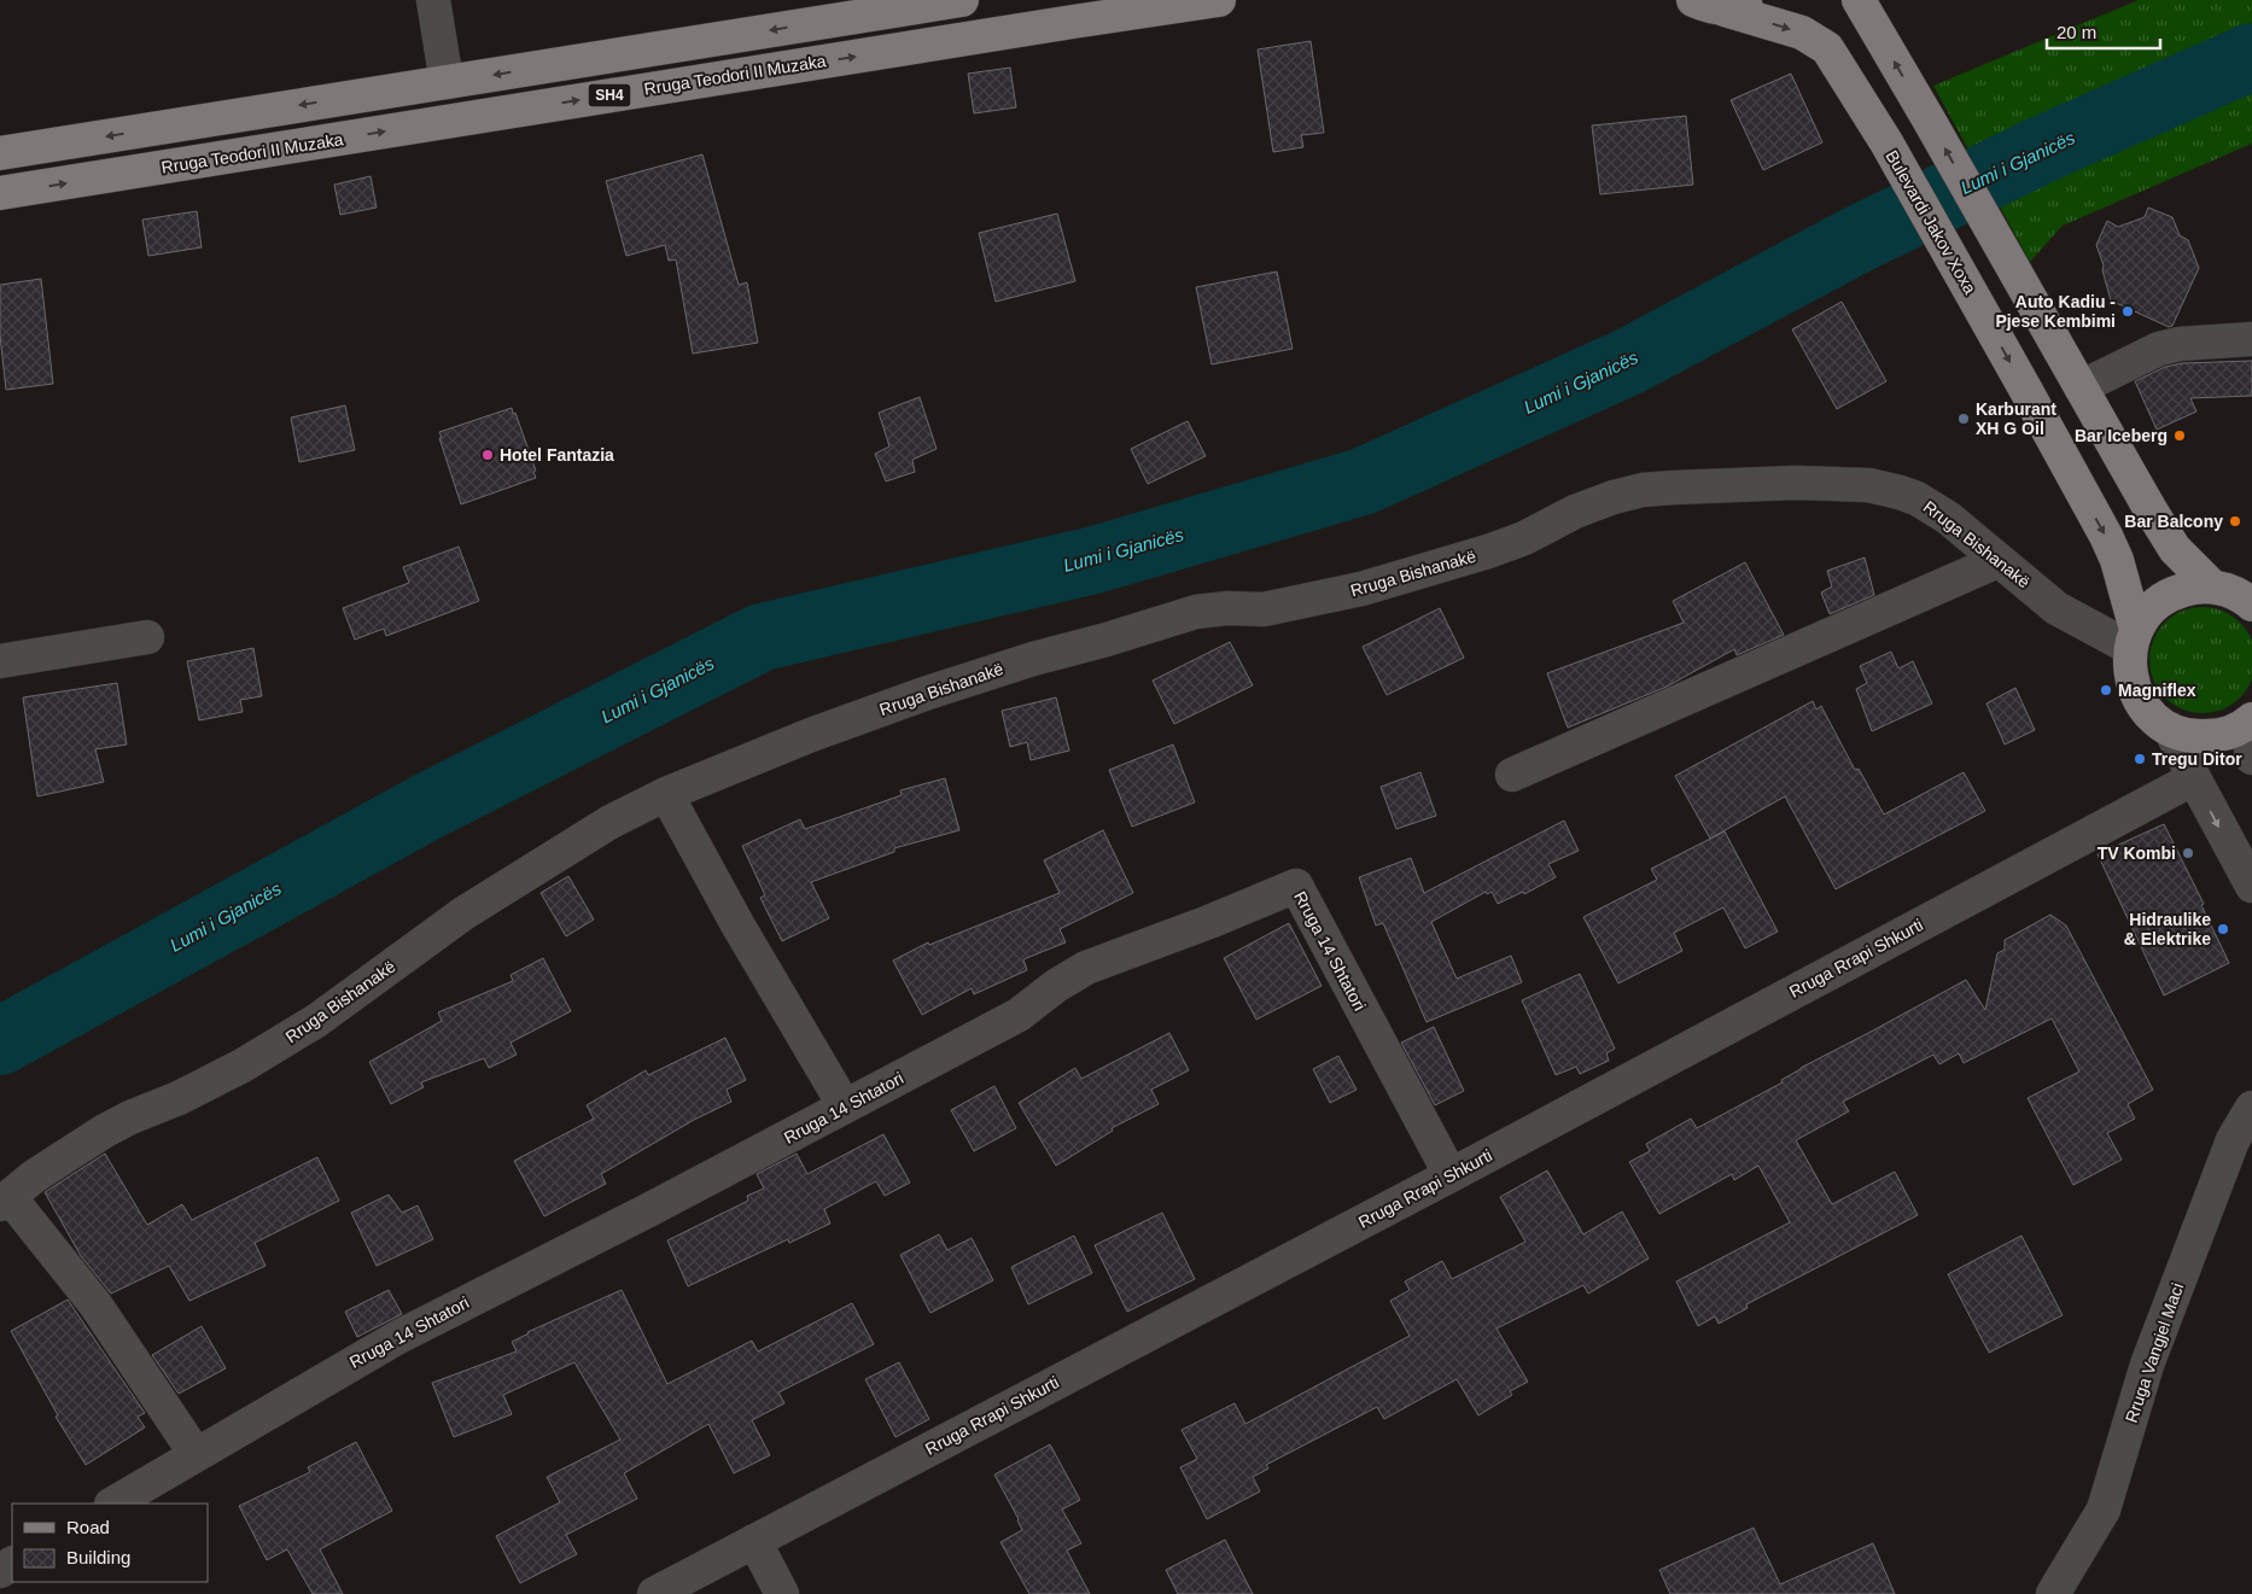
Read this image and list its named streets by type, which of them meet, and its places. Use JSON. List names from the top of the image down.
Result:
{
  "streets": {
    "main road": ["Rruga Teodori II Muzaka", "SH4", "Bulevardi Jakov Xoxa"],
    "street": [
      "Rruga Bishanakë",
      "Rruga 14 Shtatori",
      "Rruga Rrapi Shkurti",
      "Rruga Vangjel Maci"
    ]
  },
  "crossings": [
    ["Bulevardi Jakov Xoxa", "Rruga Bishanakë"],
    ["Rruga Bishanakë", "Rruga 14 Shtatori"],
    ["Rruga 14 Shtatori", "Rruga Rrapi Shkurti"]
  ],
  "water": ["Lumi i Gjanicës"],
  "places": [
    "Auto Kadiu - Pjese Kembimi",
    "Karburant XH G Oil",
    "Bar Iceberg",
    "Hotel Fantazia",
    "Bar Balcony",
    "Magniflex",
    "Tregu Ditor",
    "TV Kombi",
    "Hidraulike & Elektrike"
  ],
  "legend": ["Road", "Building"],
  "scale_bar": "20 m"
}
